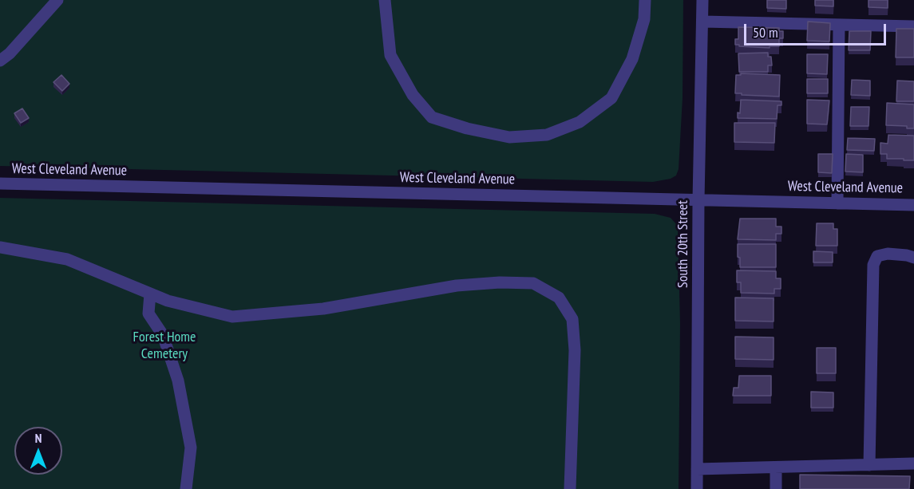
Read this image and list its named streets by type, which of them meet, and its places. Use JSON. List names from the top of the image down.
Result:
{
  "streets": {
    "street": ["West Cleveland Avenue", "South 20th Street"]
  },
  "crossings": [
    ["West Cleveland Avenue", "South 20th Street"]
  ],
  "parks": ["Forest Home Cemetery"],
  "scale_bar": "50 m",
  "north": "top"
}
